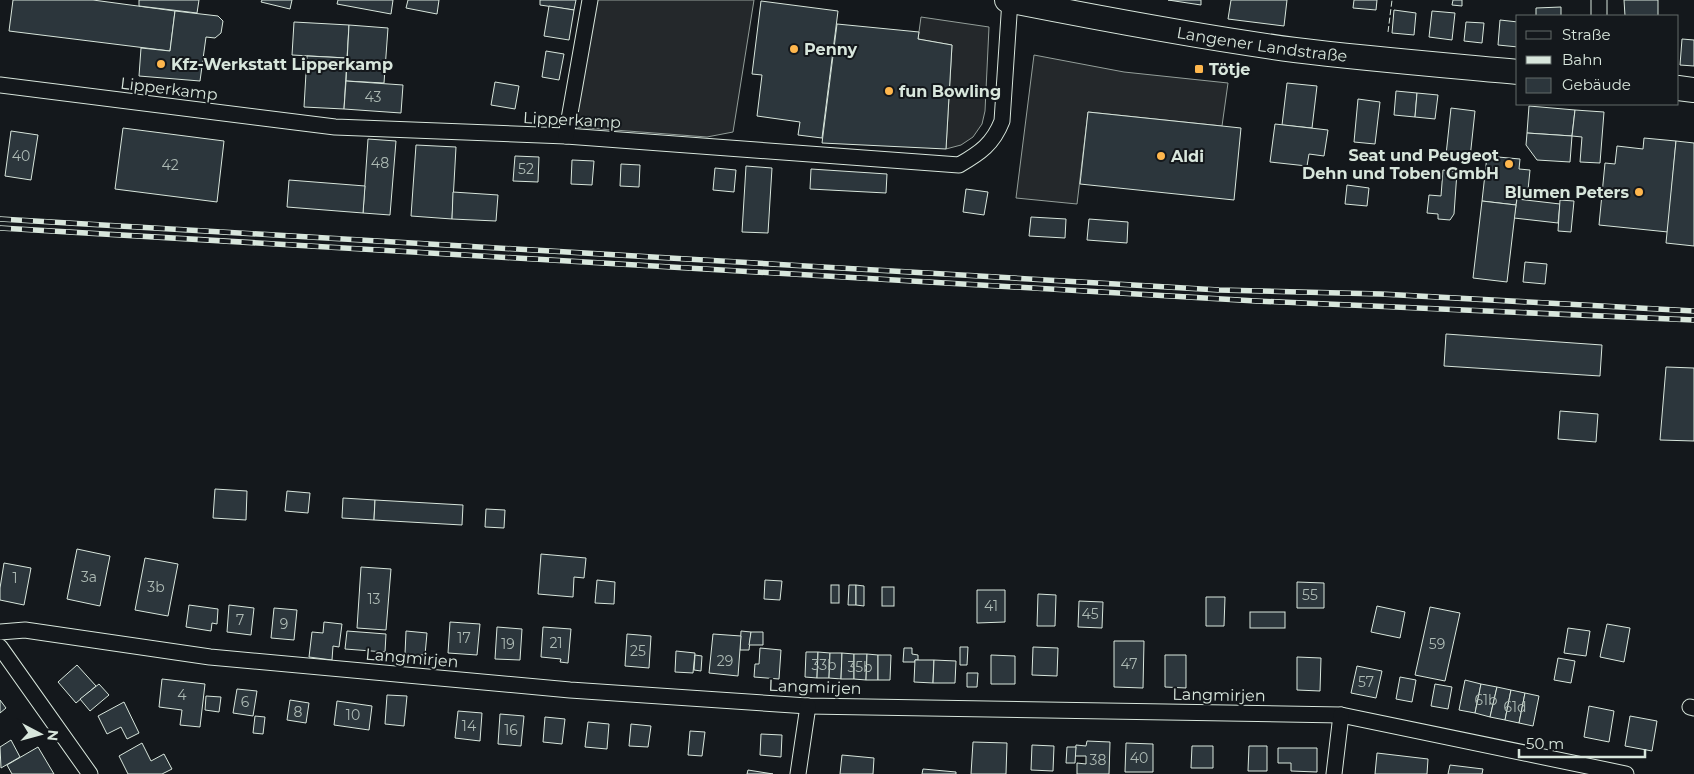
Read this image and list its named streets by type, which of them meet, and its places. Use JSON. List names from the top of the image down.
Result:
{
  "streets": {
    "main road": ["Langener Landstraße"],
    "street": ["Lipperkamp", "Langmirjen"]
  },
  "crossings": [
    ["Langener Landstraße", "Lipperkamp"]
  ],
  "places": {
    "other": [
      "Penny",
      "Kfz-Werkstatt Lipperkamp",
      "fun Bowling",
      "Aldi",
      "Seat und Peugeot Dehn und Toben GmbH",
      "Blumen Peters"
    ],
    "transit": ["Tötje"]
  },
  "house_numbers": [
    "43",
    "40",
    "48",
    "42",
    "52",
    "3a",
    "1",
    "3b",
    "55",
    "13",
    "41",
    "45",
    "7",
    "9",
    "17",
    "21",
    "19",
    "59",
    "25",
    "29",
    "47",
    "33b",
    "35b",
    "57",
    "4",
    "61b",
    "6",
    "61d",
    "8",
    "10",
    "14",
    "16",
    "40",
    "38"
  ],
  "legend": ["Straße", "Bahn", "Gebäude"],
  "scale_bar": "50 m",
  "north": "right"
}
